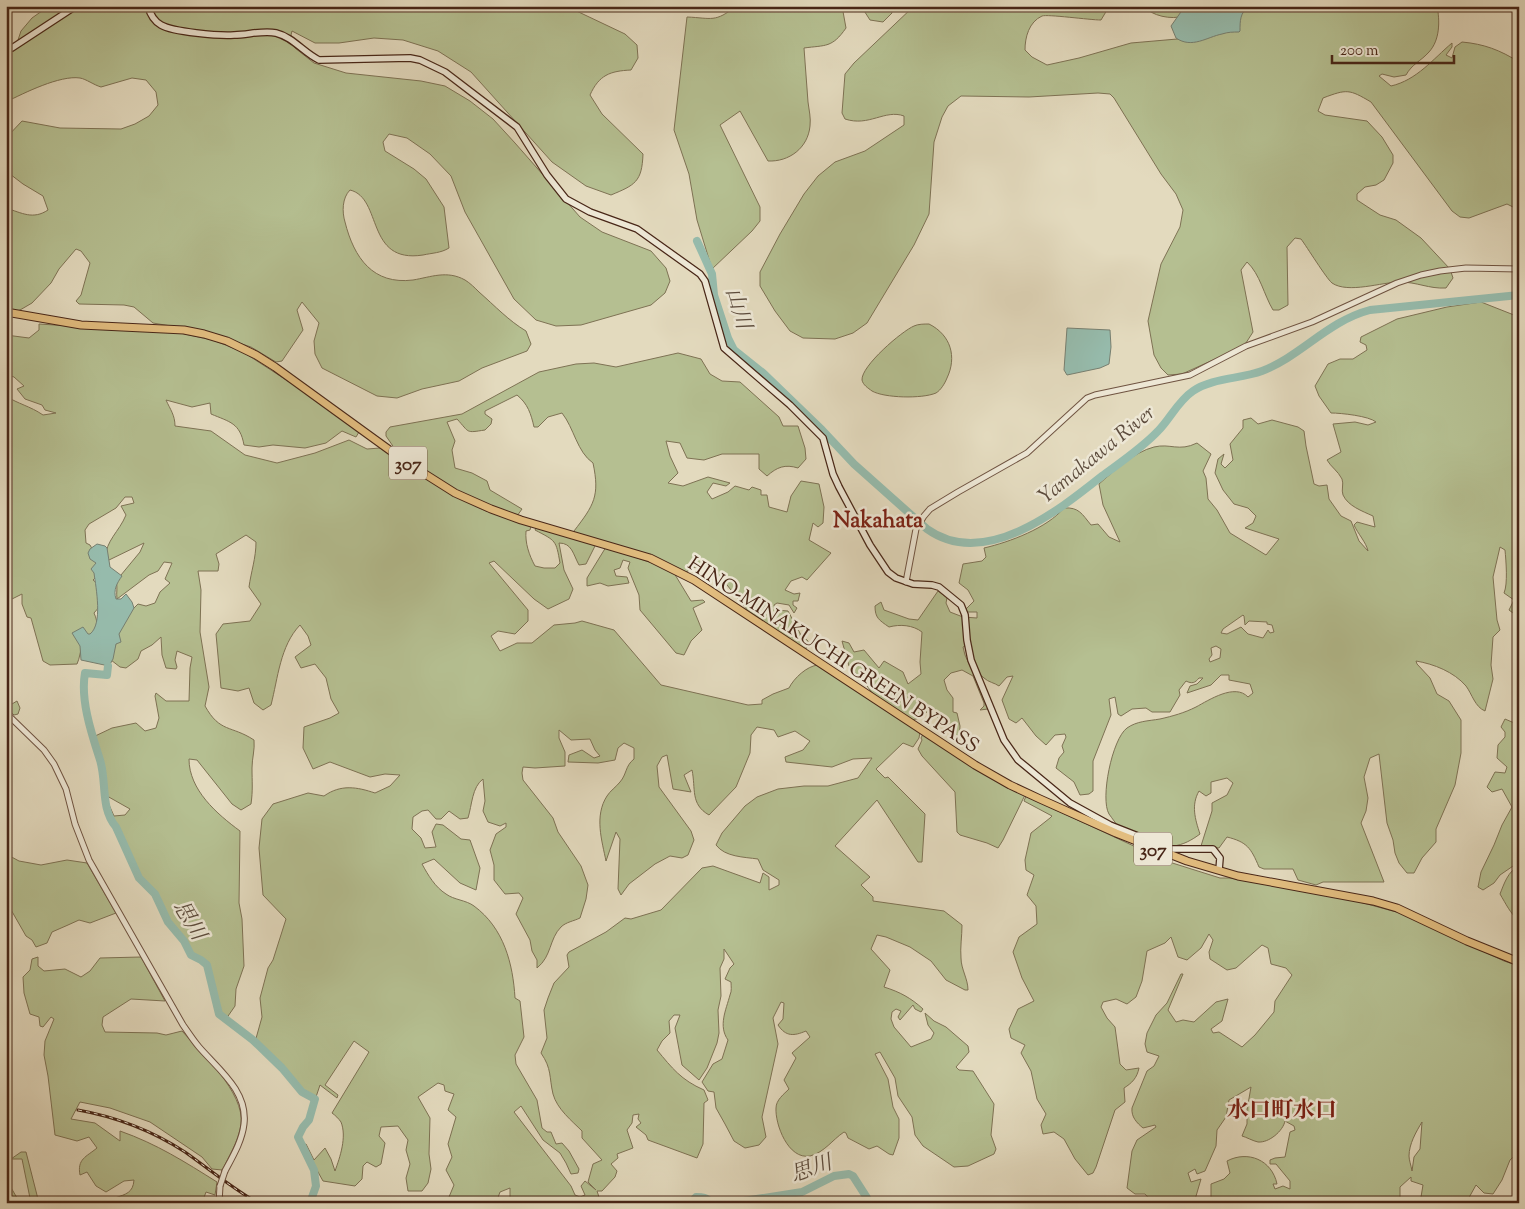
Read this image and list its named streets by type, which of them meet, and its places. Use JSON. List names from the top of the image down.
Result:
{
  "streets": {
    "highway": ["307", "HINO-MINAKUCHI GREEN BYPASS"]
  },
  "districts": ["Nakahata", "水口町水口"],
  "water": ["山川", "Yamakawa River", "思川"],
  "scale_bar": "200 m"
}
